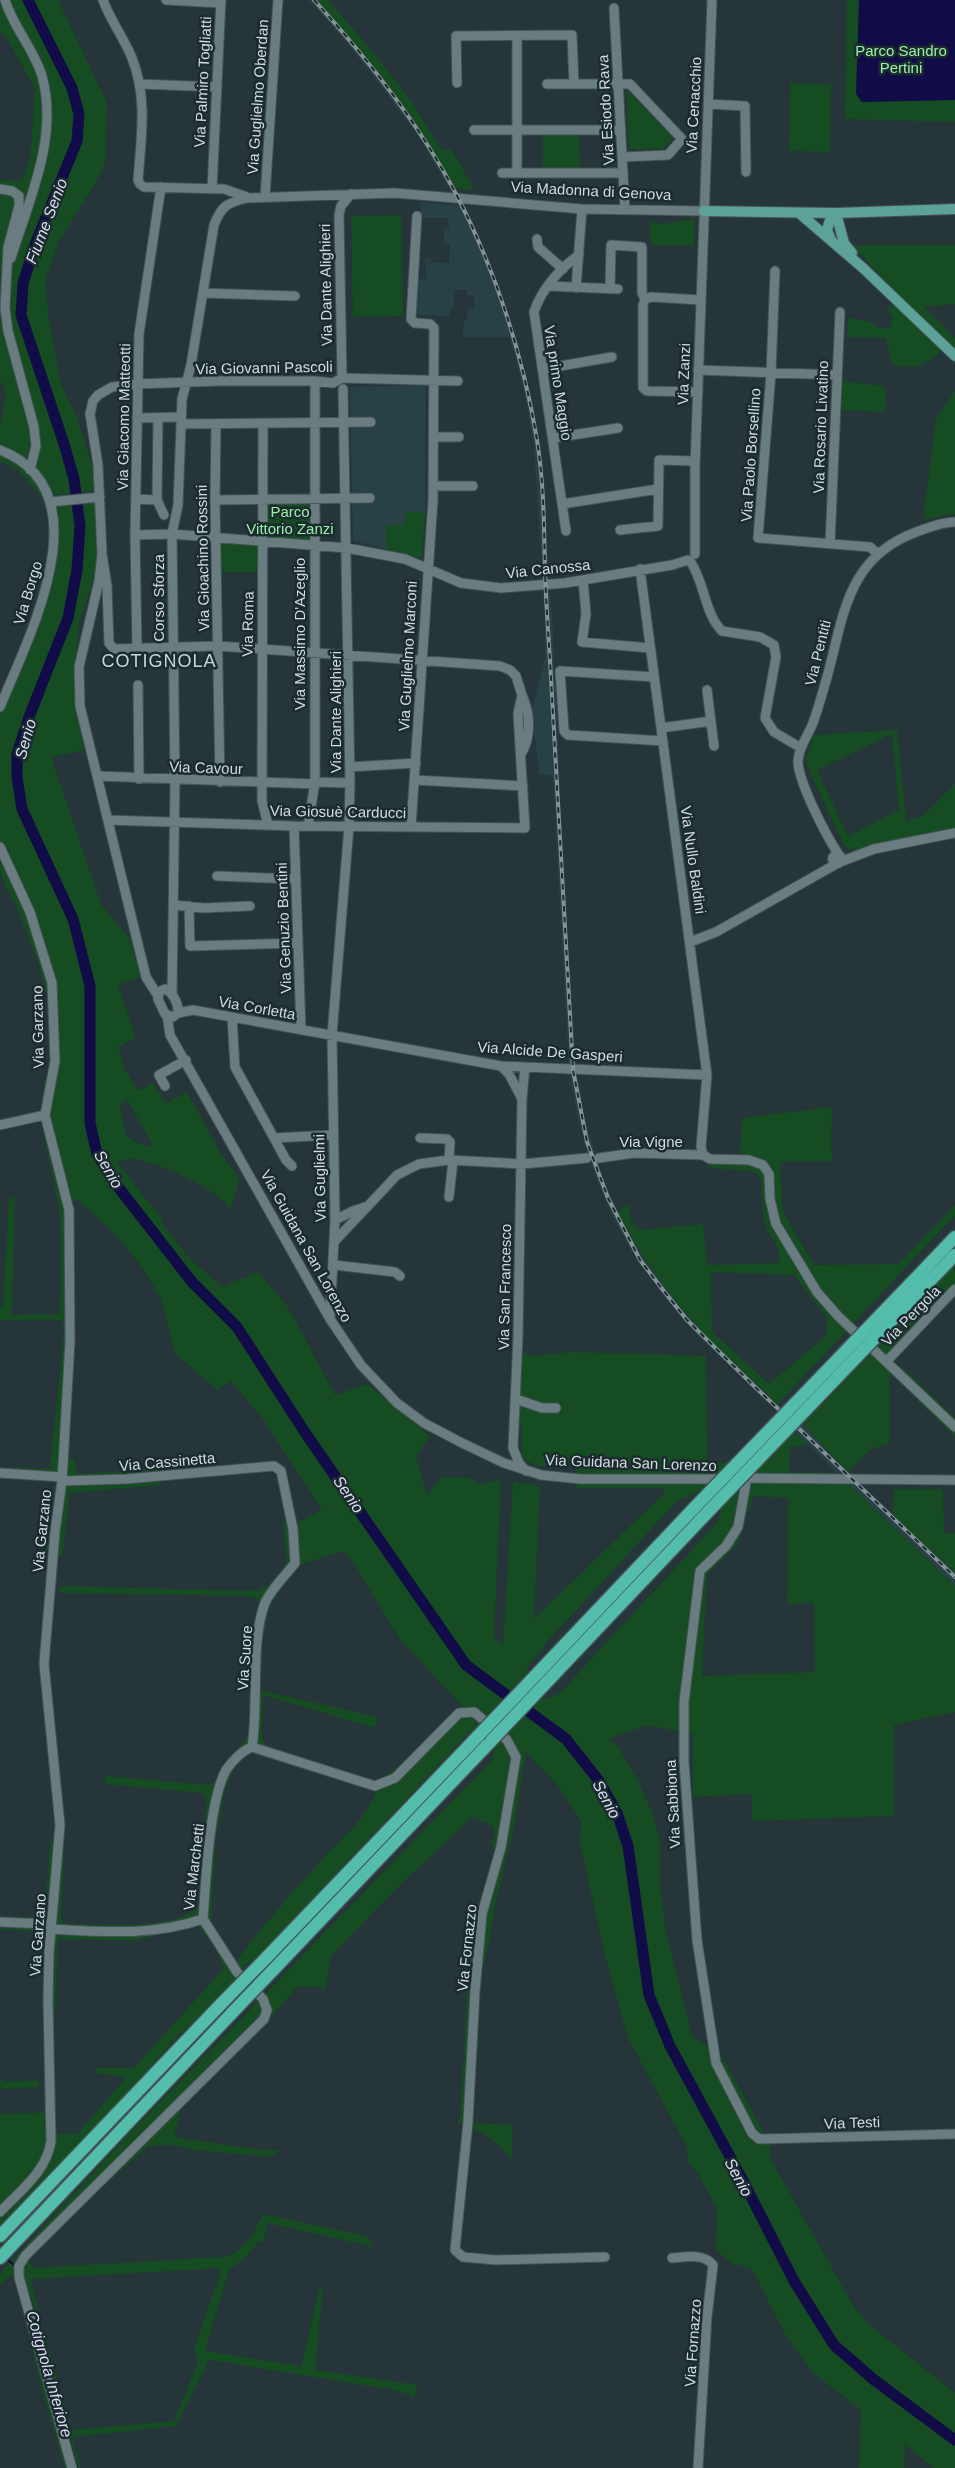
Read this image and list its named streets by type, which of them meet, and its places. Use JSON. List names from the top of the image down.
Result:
{
  "streets": {
    "main road": ["Via Madonna di Genova"],
    "street": [
      "Via Palmiro Togliatti",
      "Via Guglielmo Oberdan",
      "Via Cenacchio",
      "Via Esiodo Rava",
      "Via Dante Alighieri",
      "Via Giovanni Pascoli",
      "Via Zanzi",
      "Via primo Maggio",
      "Via Giacomo Matteotti",
      "Via Rosario Livatino",
      "Via Paolo Borsellino",
      "Via Gioachino Rossini",
      "Via Canossa",
      "Via Borgo",
      "Corso Sforza",
      "Via Roma",
      "Via Massimo D'Azeglio",
      "Via Pentiti",
      "Via Guglielmo Marconi",
      "Via Cavour",
      "Via Giosuè Carducci",
      "Via Nullo Baldini",
      "Via Genuzio Bentini",
      "Via Corletta",
      "Via Garzano",
      "Via Alcide De Gasperi",
      "Via Vigne",
      "Via Guglielmi",
      "Via Guidana San Lorenzo",
      "Via San Francesco",
      "Via Pergola",
      "Via Cassinetta",
      "Via Suore",
      "Via Sabbiona",
      "Via Marchetti",
      "Via Fornazzo",
      "Via Testi"
    ]
  },
  "crossings": [
    ["Via Guglielmo Oberdan", "Via Madonna di Genova"],
    ["Via Cenacchio", "Via Madonna di Genova"],
    ["Via Cenacchio", "Via Zanzi"],
    ["Via Esiodo Rava", "Via Madonna di Genova"],
    ["Via Madonna di Genova", "Via Dante Alighieri"],
    ["Via Madonna di Genova", "Via Zanzi"],
    ["Via Madonna di Genova", "Corso Sforza"],
    ["Via Dante Alighieri", "Via Giovanni Pascoli"],
    ["Via Dante Alighieri", "Via Canossa"],
    ["Via Dante Alighieri", "Via Cavour"],
    ["Via Dante Alighieri", "Via Giosuè Carducci"],
    ["Via Dante Alighieri", "Via Corletta"],
    ["Via Dante Alighieri", "Via Alcide De Gasperi"],
    ["Via Dante Alighieri", "Via Guglielmi"],
    ["Via Giovanni Pascoli", "Via Giacomo Matteotti"],
    ["Via Giovanni Pascoli", "Corso Sforza"],
    ["Via Giovanni Pascoli", "Via Massimo D'Azeglio"],
    ["Via Giovanni Pascoli", "Via Guglielmo Marconi"],
    ["Via Zanzi", "Via Canossa"],
    ["Via Giacomo Matteotti", "Via Canossa"],
    ["Via Rosario Livatino", "Via Paolo Borsellino"],
    ["Via Paolo Borsellino", "Via Pentiti"],
    ["Via Gioachino Rossini", "Via Canossa"],
    ["Via Gioachino Rossini", "Via Cavour"],
    ["Via Canossa", "Corso Sforza"],
    ["Via Canossa", "Via Roma"],
    ["Via Canossa", "Via Massimo D'Azeglio"],
    ["Via Canossa", "Via Guglielmo Marconi"],
    ["Via Canossa", "Via Nullo Baldini"],
    ["Corso Sforza", "Via Cavour"],
    ["Corso Sforza", "Via Giosuè Carducci"],
    ["Via Roma", "Via Cavour"],
    ["Via Roma", "Via Giosuè Carducci"],
    ["Via Massimo D'Azeglio", "Via Cavour"],
    ["Via Massimo D'Azeglio", "Via Giosuè Carducci"],
    ["Via Guglielmo Marconi", "Via Giosuè Carducci"],
    ["Via Giosuè Carducci", "Via Genuzio Bentini"],
    ["Via Nullo Baldini", "Via Alcide De Gasperi"],
    ["Via Nullo Baldini", "Via Vigne"],
    ["Via Genuzio Bentini", "Via Corletta"],
    ["Via Corletta", "Via Alcide De Gasperi"],
    ["Via Corletta", "Via Guglielmi"],
    ["Via Corletta", "Via Guidana San Lorenzo"],
    ["Via Garzano", "Via Cassinetta"],
    ["Via Garzano", "Via Marchetti"],
    ["Via Alcide De Gasperi", "Via Guglielmi"],
    ["Via Alcide De Gasperi", "Via San Francesco"],
    ["Via Vigne", "Via Pergola"],
    ["Via Guglielmi", "Via Guidana San Lorenzo"],
    ["Via Guidana San Lorenzo", "Via Sabbiona"],
    ["Via Cassinetta", "Via Suore"],
    ["Via Suore", "Via Marchetti"],
    ["Via Suore", "Via Fornazzo"],
    ["Via Sabbiona", "Via Testi"],
    ["Via Marchetti", "Via Fornazzo"]
  ],
  "districts": ["COTIGNOLA"],
  "water": ["Fiume Senio", "Senio", "Cotignola Inferiore"],
  "parks": ["Parco Sandro Pertini", "Parco Vittorio Zanzi"]
}
